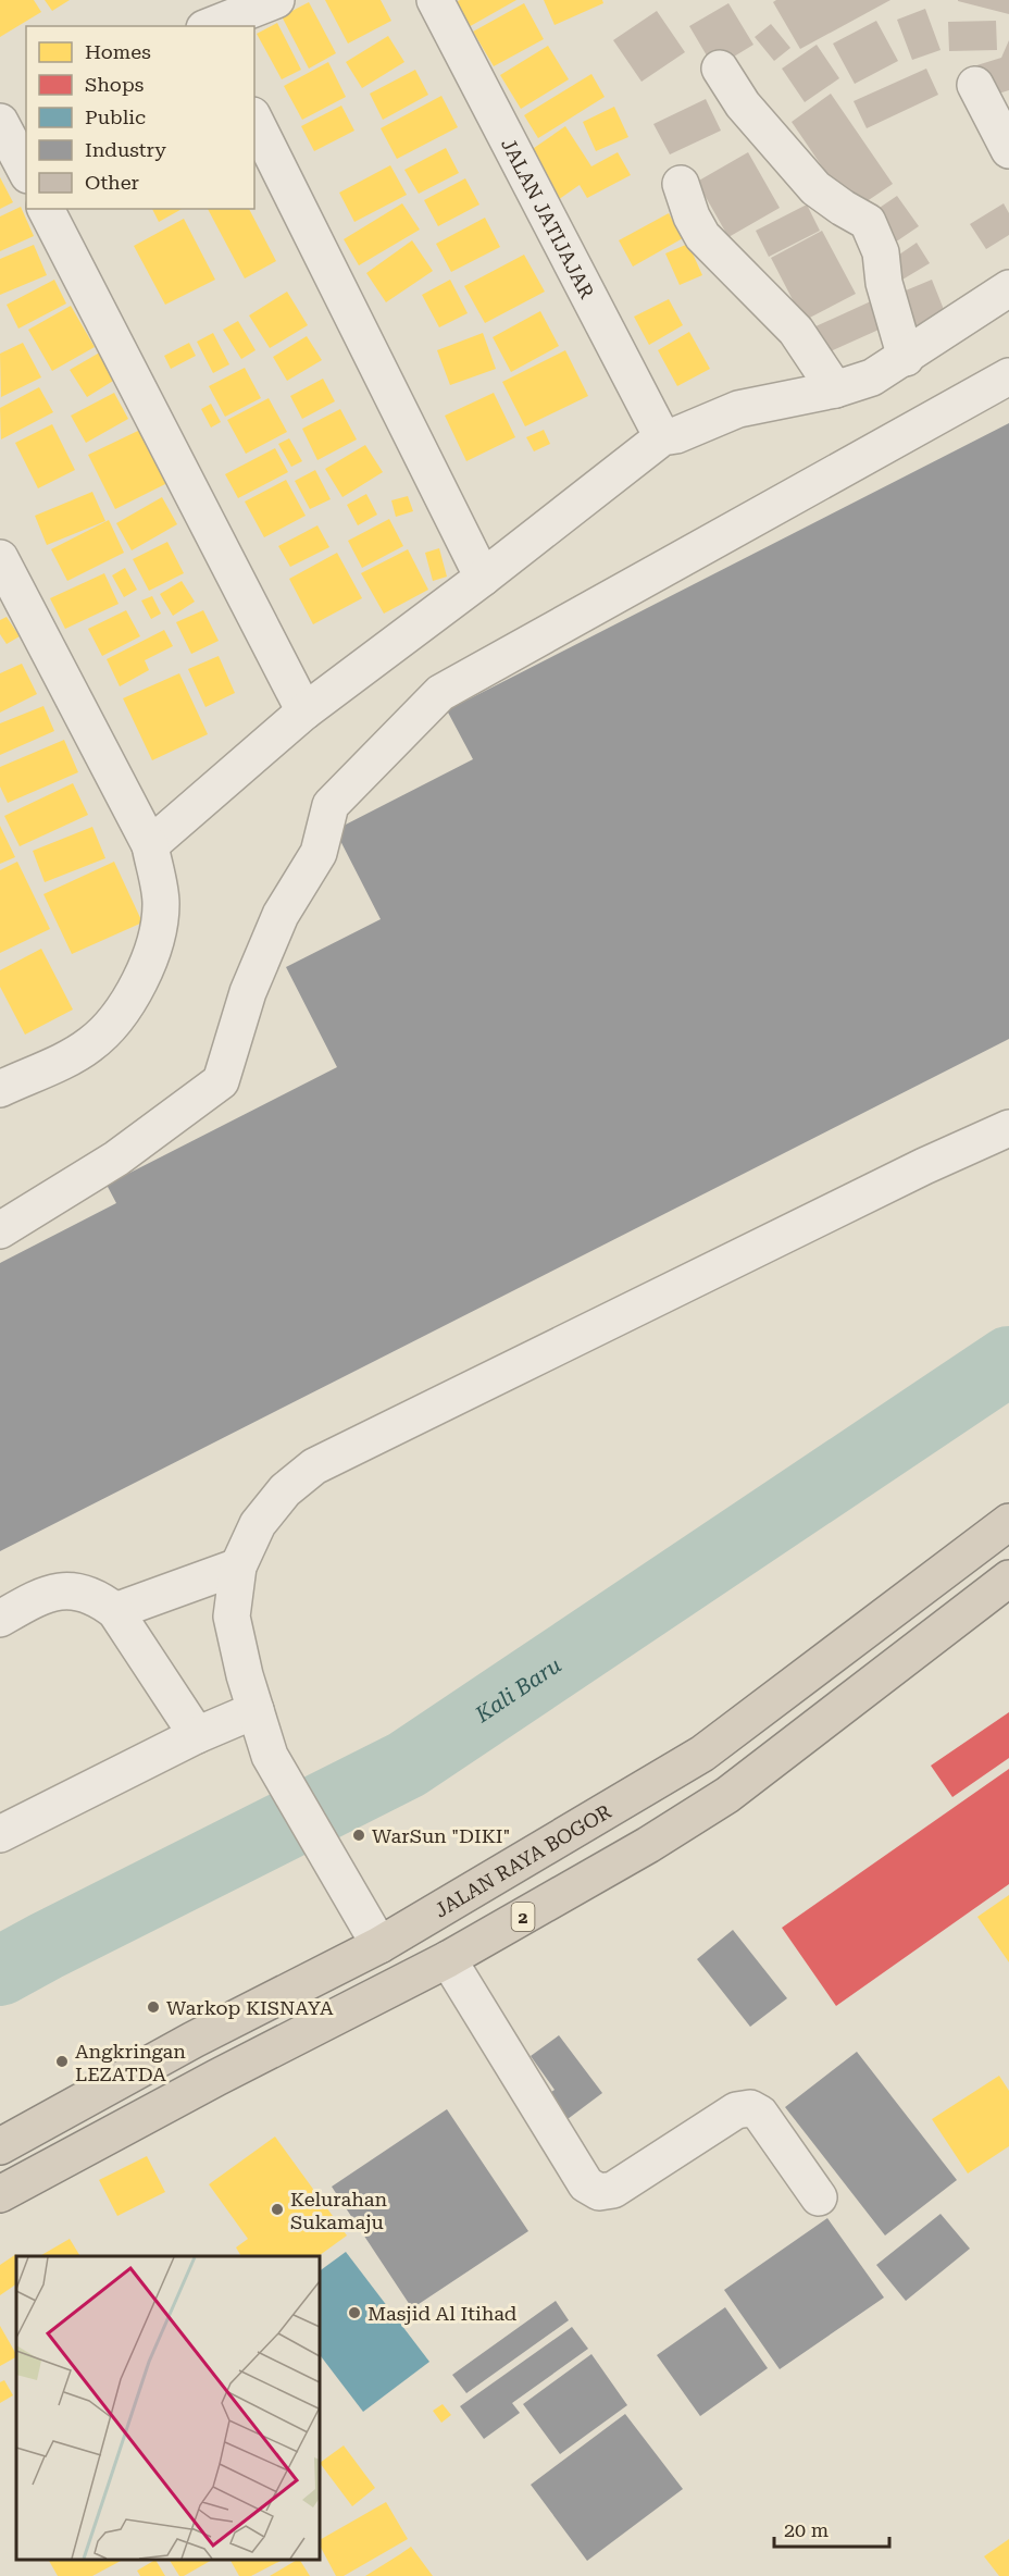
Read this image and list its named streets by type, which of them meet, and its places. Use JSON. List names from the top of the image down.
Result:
{
  "streets": {
    "highway": ["JALAN RAYA BOGOR", "2"],
    "street": ["JALAN JATIJAJAR"]
  },
  "water": ["Kali Baru"],
  "places": [
    "WarSun \"DIKI\"",
    "Warkop KISNAYA",
    "Angkringan LEZATDA",
    "Kelurahan Sukamaju",
    "Masjid Al Itihad"
  ],
  "legend": [
    "Homes",
    "Shops",
    "Public",
    "Industry",
    "Other"
  ],
  "scale_bar": "20 m"
}
